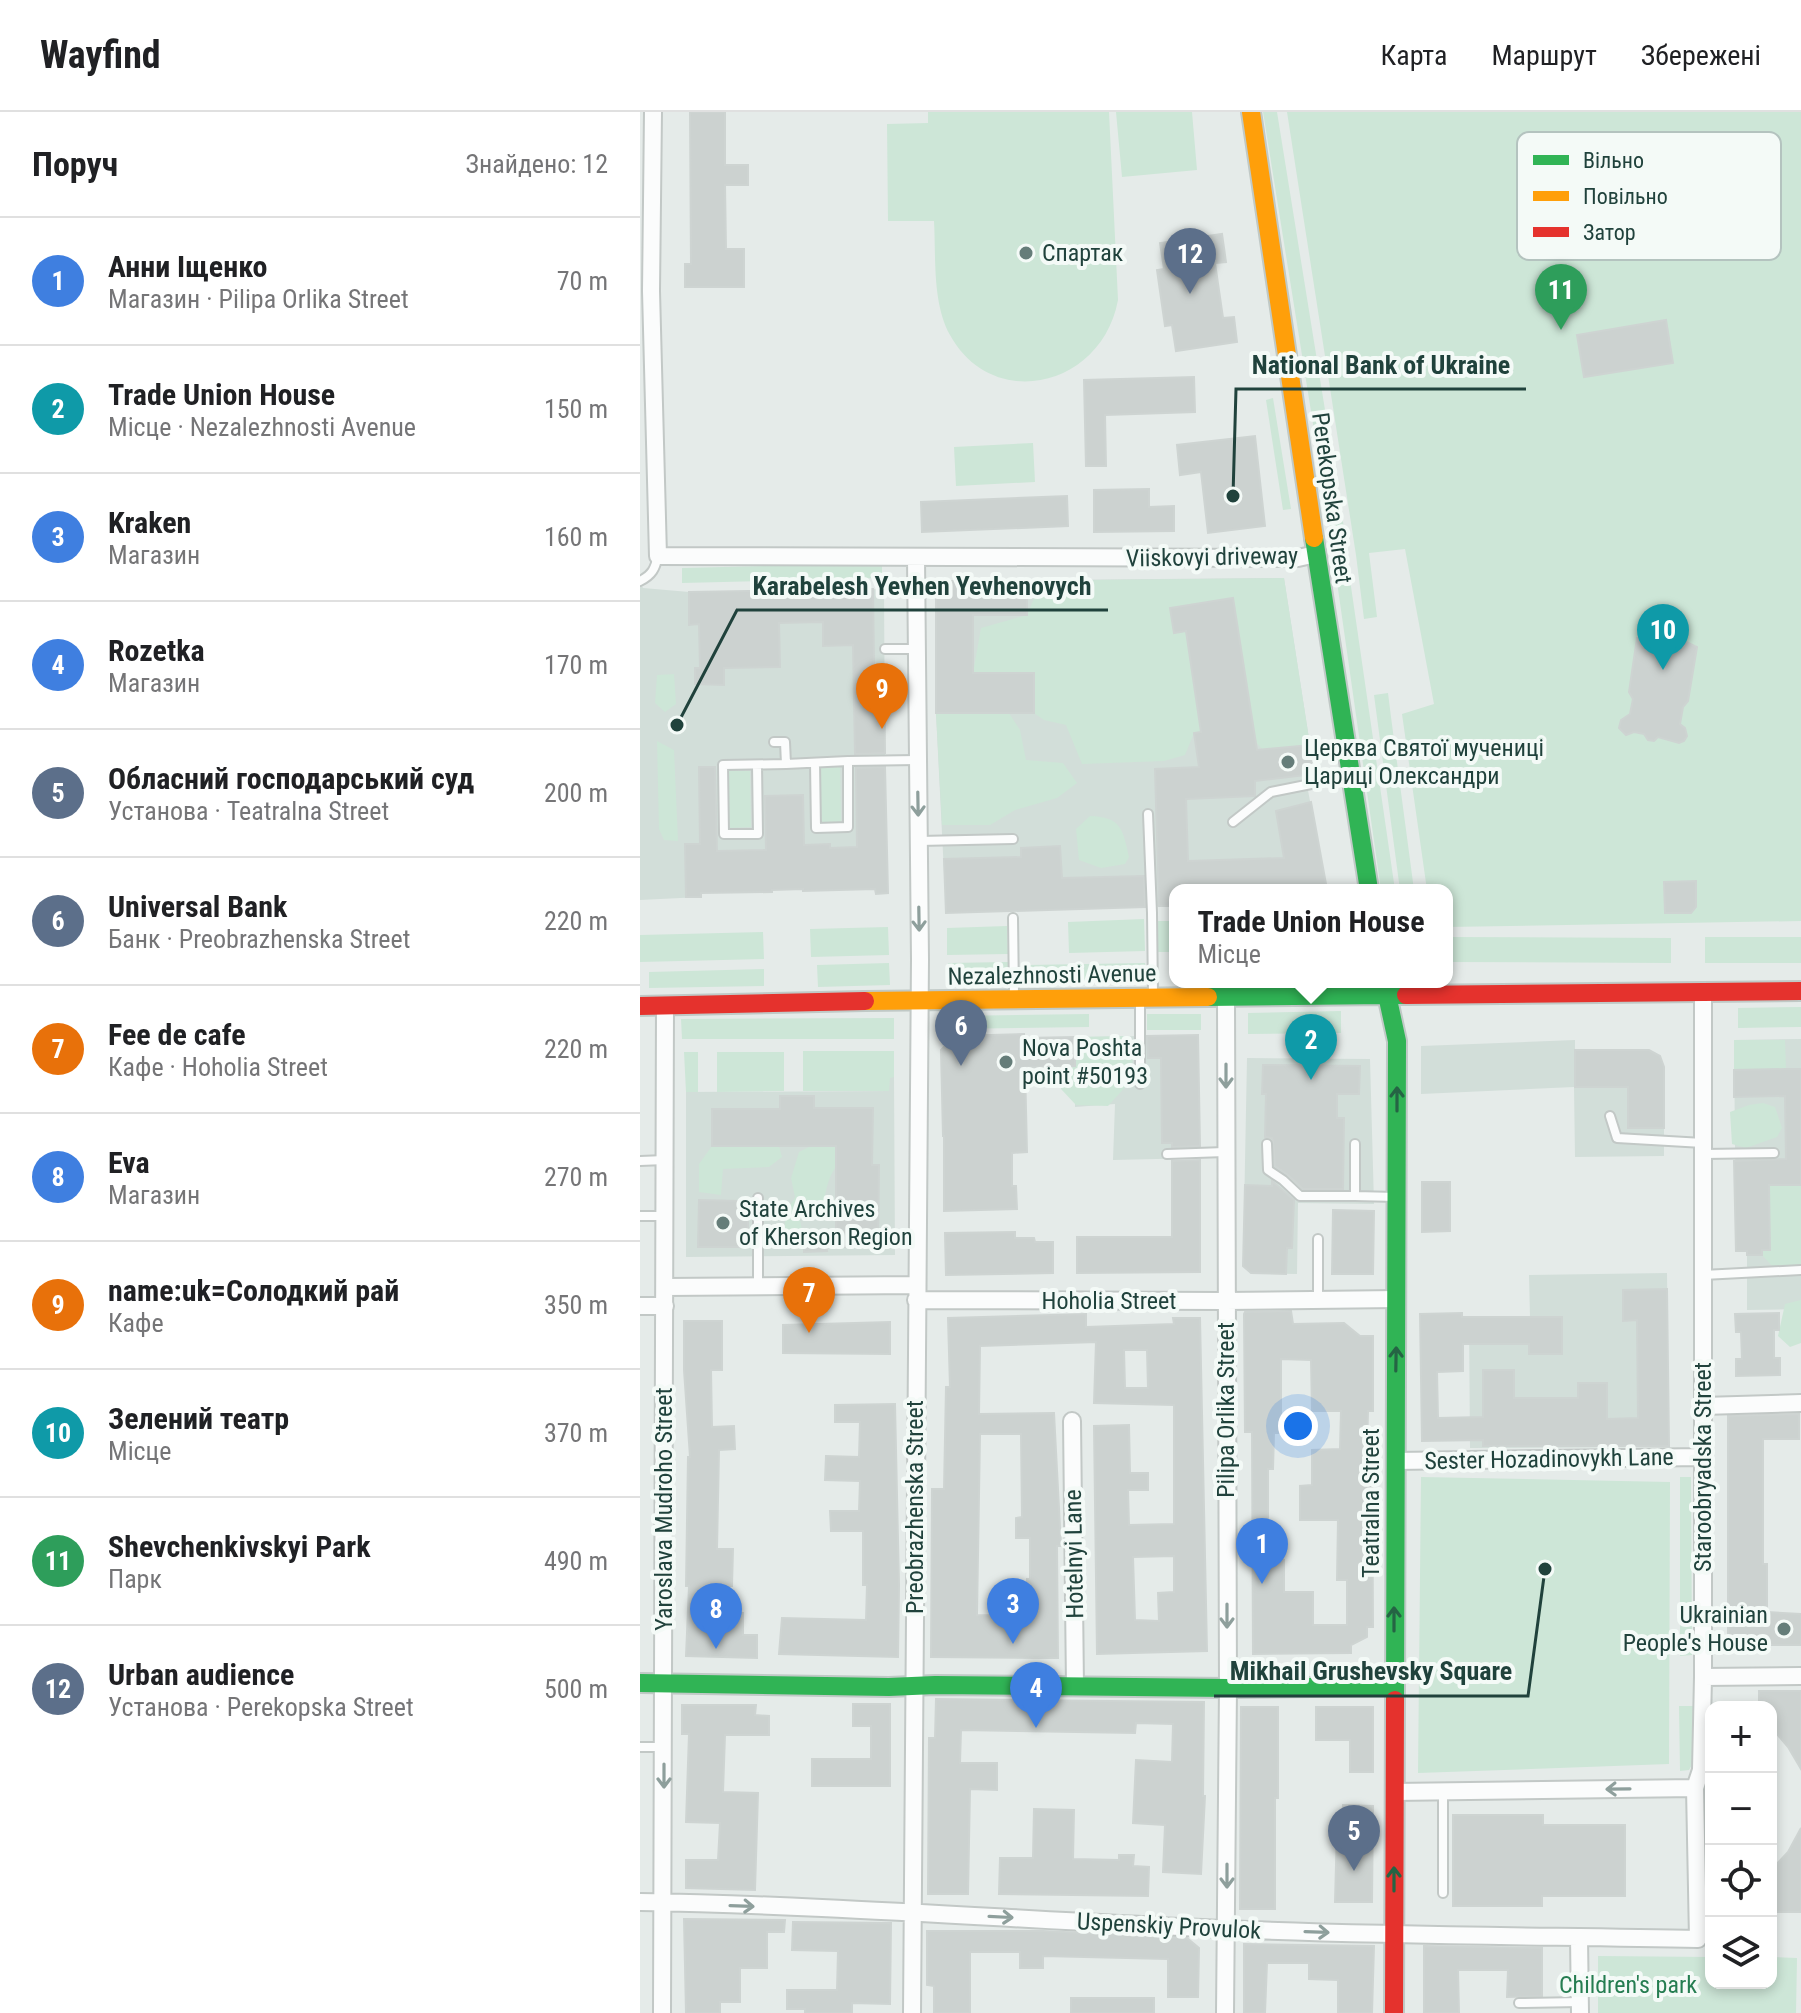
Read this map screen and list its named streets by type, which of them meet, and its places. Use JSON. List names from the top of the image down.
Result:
{
  "streets": {
    "street": [
      "Perekopska Street",
      "Viiskovyi driveway",
      "Nezalezhnosti Avenue",
      "Hoholia Street",
      "Pilipa Orlika Street",
      "Sester Hozadinovykh Lane",
      "Staroobryadska Street",
      "Teatralna Street",
      "Preobrazhenska Street",
      "Yaroslava Mudroho Street",
      "Hotelnyi Lane",
      "Uspenskiy Provulok"
    ]
  },
  "crossings": [
    ["Perekopska Street", "Viiskovyi driveway"],
    ["Viiskovyi driveway", "Preobrazhenska Street"],
    ["Nezalezhnosti Avenue", "Pilipa Orlika Street"],
    ["Nezalezhnosti Avenue", "Staroobryadska Street"],
    ["Nezalezhnosti Avenue", "Teatralna Street"],
    ["Nezalezhnosti Avenue", "Preobrazhenska Street"],
    ["Nezalezhnosti Avenue", "Yaroslava Mudroho Street"],
    ["Hoholia Street", "Pilipa Orlika Street"],
    ["Hoholia Street", "Teatralna Street"],
    ["Hoholia Street", "Preobrazhenska Street"],
    ["Hoholia Street", "Yaroslava Mudroho Street"],
    ["Pilipa Orlika Street", "Uspenskiy Provulok"],
    ["Sester Hozadinovykh Lane", "Staroobryadska Street"],
    ["Sester Hozadinovykh Lane", "Teatralna Street"],
    ["Staroobryadska Street", "Uspenskiy Provulok"],
    ["Teatralna Street", "Uspenskiy Provulok"],
    ["Preobrazhenska Street", "Uspenskiy Provulok"],
    ["Yaroslava Mudroho Street", "Uspenskiy Provulok"]
  ],
  "one_way": ["Pilipa Orlika Street", "Teatralna Street", "Uspenskiy Provulok"],
  "parks": ["Children's park"],
  "places": [
    "Спартак",
    "National Bank of Ukraine",
    "Karabelesh Yevhen Yevhenovych",
    "Церква Святої мучениці Цариці Олександри",
    "Nova Poshta point #50193",
    "State Archives of Kherson Region",
    "Mikhail Grushevsky Square",
    "Ukrainian People's House"
  ],
  "legend": ["Вільно", "Повільно", "Затор"],
  "page": {
    "header": "Wayfind",
    "nav": ["Карта", "Маршрут", "Збережені"],
    "heading": ["Поруч", "Знайдено: 12"],
    "list": [
      {
        "mark": "1",
        "name": "Анни Іщенко",
        "note": "Магазин · Pilipa Orlika Street",
        "value": "70 m"
      },
      {
        "mark": "2",
        "name": "Trade Union House",
        "note": "Місце · Nezalezhnosti Avenue",
        "value": "150 m"
      },
      {
        "mark": "3",
        "name": "Kraken",
        "note": "Магазин",
        "value": "160 m"
      },
      {
        "mark": "4",
        "name": "Rozetka",
        "note": "Магазин",
        "value": "170 m"
      },
      {
        "mark": "5",
        "name": "Обласний господарський суд",
        "note": "Установа · Teatralna Street",
        "value": "200 m"
      },
      {
        "mark": "6",
        "name": "Universal Bank",
        "note": "Банк · Preobrazhenska Street",
        "value": "220 m"
      },
      {
        "mark": "7",
        "name": "Fee de cafe",
        "note": "Кафе · Hoholia Street",
        "value": "220 m"
      },
      {
        "mark": "8",
        "name": "Eva",
        "note": "Магазин",
        "value": "270 m"
      },
      {
        "mark": "9",
        "name": "name:uk=Солодкий рай",
        "note": "Кафе",
        "value": "350 m"
      },
      {
        "mark": "10",
        "name": "Зелений театр",
        "note": "Місце",
        "value": "370 m"
      },
      {
        "mark": "11",
        "name": "Shevchenkivskyi Park",
        "note": "Парк",
        "value": "490 m"
      },
      {
        "mark": "12",
        "name": "Urban audience",
        "note": "Установа · Perekopska Street",
        "value": "500 m"
      }
    ],
    "pins": [
      "12",
      "11",
      "10",
      "9",
      "6",
      "2",
      "7",
      "1",
      "3",
      "8",
      "4",
      "5"
    ],
    "popup": ["Trade Union House", "Місце"],
    "map_buttons": ["+", "−"]
  }
}
